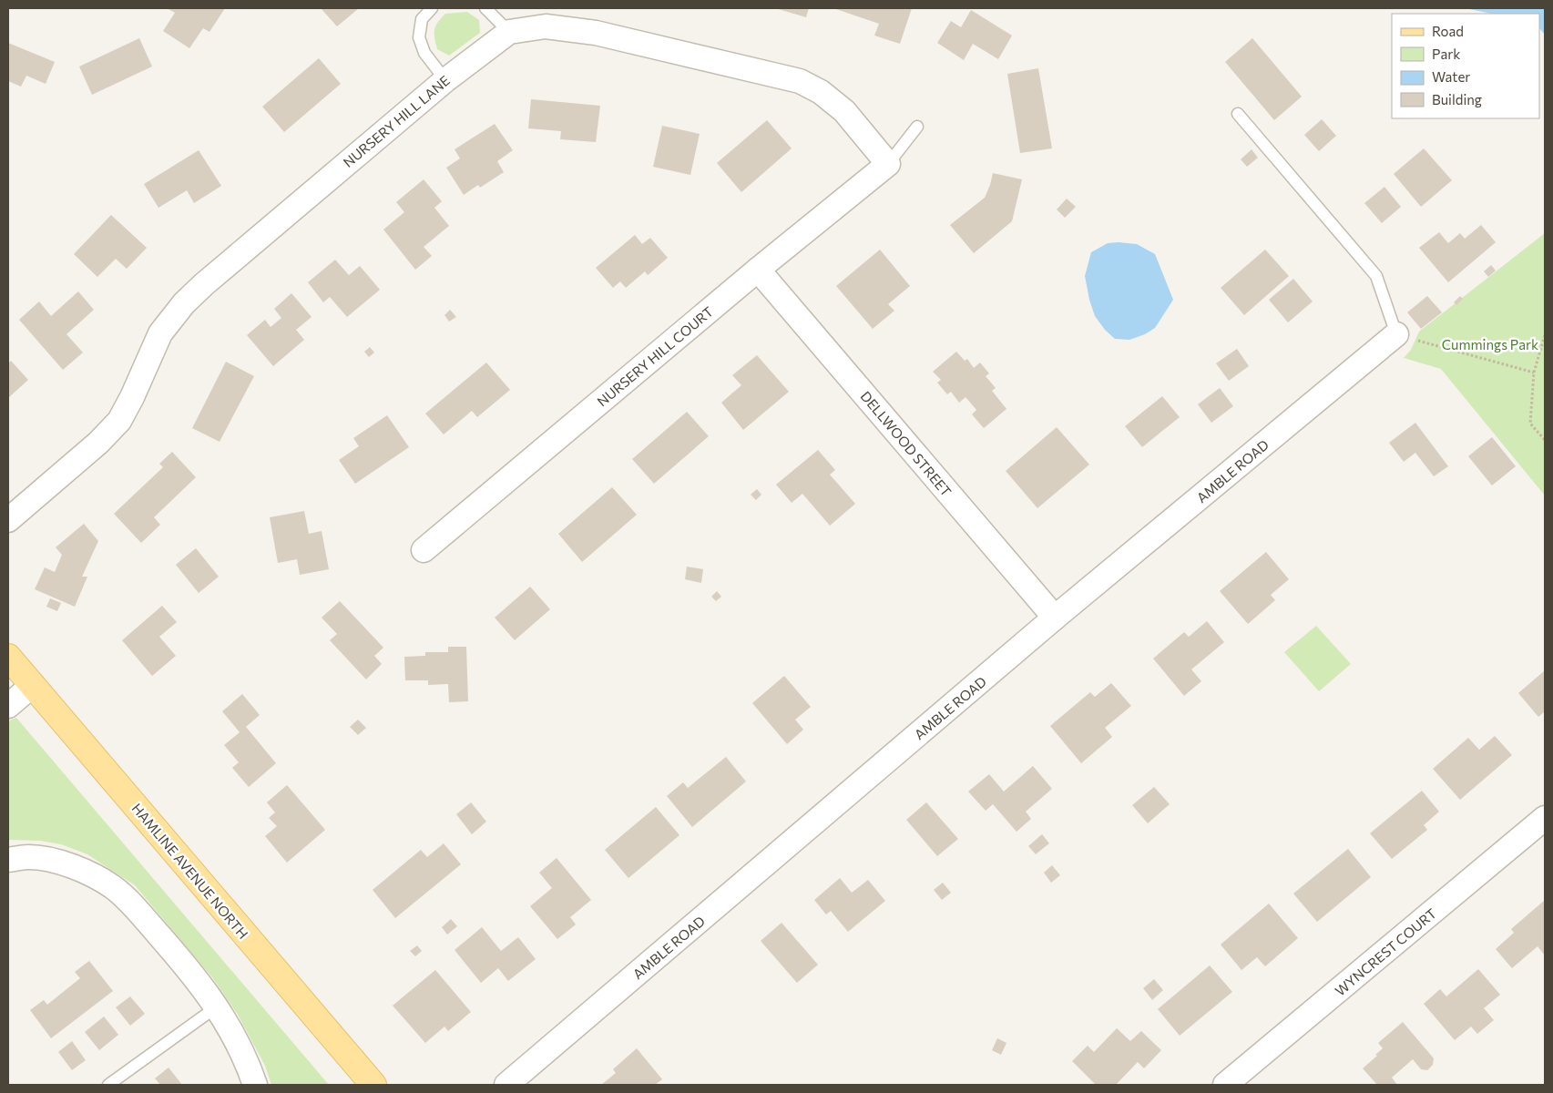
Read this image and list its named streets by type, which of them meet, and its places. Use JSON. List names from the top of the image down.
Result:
{
  "streets": {
    "main road": ["HAMLINE AVENUE NORTH"],
    "street": [
      "NURSERY HILL LANE",
      "NURSERY HILL COURT",
      "DELLWOOD STREET",
      "AMBLE ROAD",
      "WYNCREST COURT"
    ]
  },
  "crossings": [
    ["NURSERY HILL LANE", "NURSERY HILL COURT"],
    ["NURSERY HILL COURT", "DELLWOOD STREET"],
    ["DELLWOOD STREET", "AMBLE ROAD"]
  ],
  "parks": ["Cummings Park"],
  "legend": [
    "Road",
    "Park",
    "Water",
    "Building"
  ]
}
